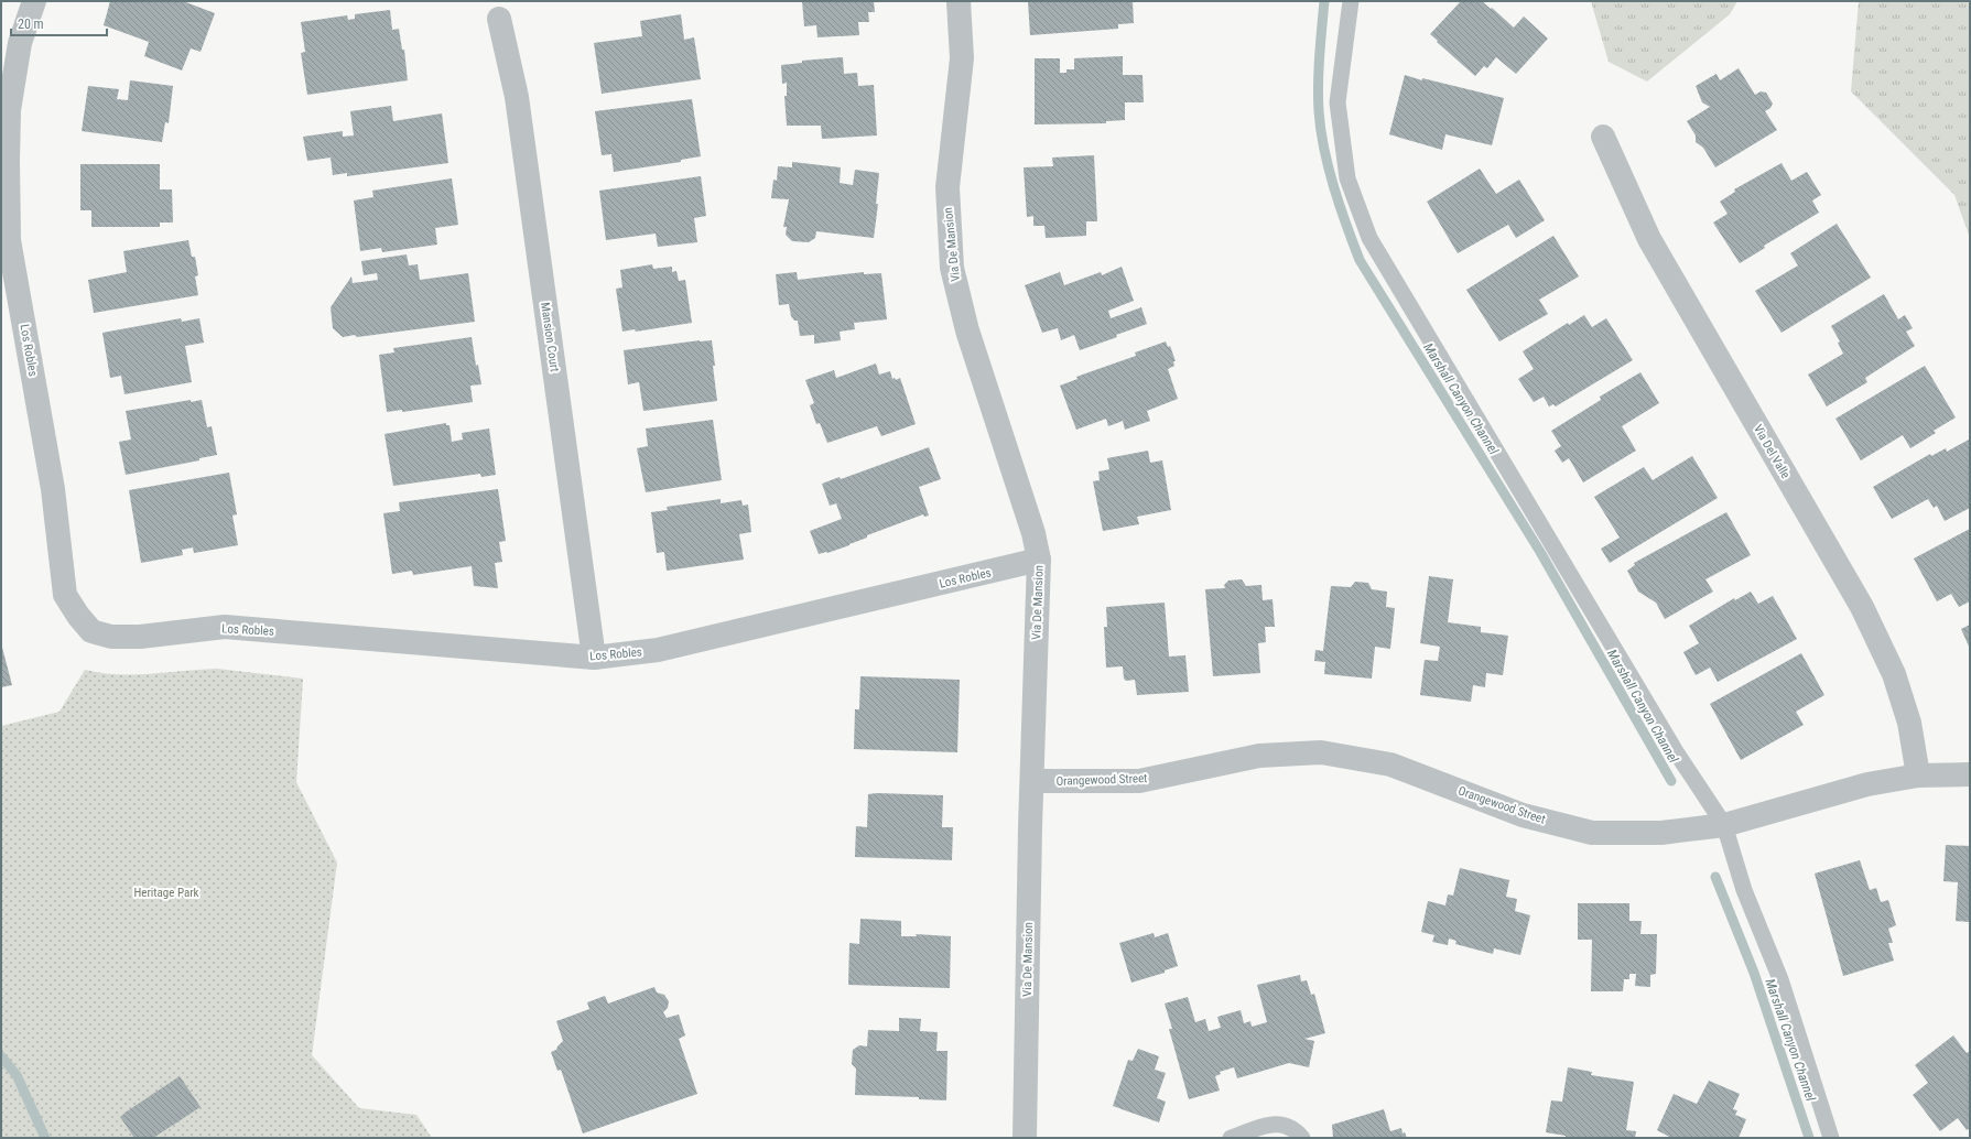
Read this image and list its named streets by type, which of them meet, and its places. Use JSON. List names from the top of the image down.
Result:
{
  "streets": {
    "street": [
      "Via De Mansion",
      "Mansion Court",
      "Los Robles",
      "Via Del Valle",
      "Orangewood Street"
    ]
  },
  "crossings": [
    ["Via De Mansion", "Los Robles"],
    ["Via De Mansion", "Orangewood Street"],
    ["Mansion Court", "Los Robles"],
    ["Via Del Valle", "Orangewood Street"]
  ],
  "water": ["Marshall Canyon Channel"],
  "parks": ["Heritage Park"],
  "scale_bar": "20 m"
}
